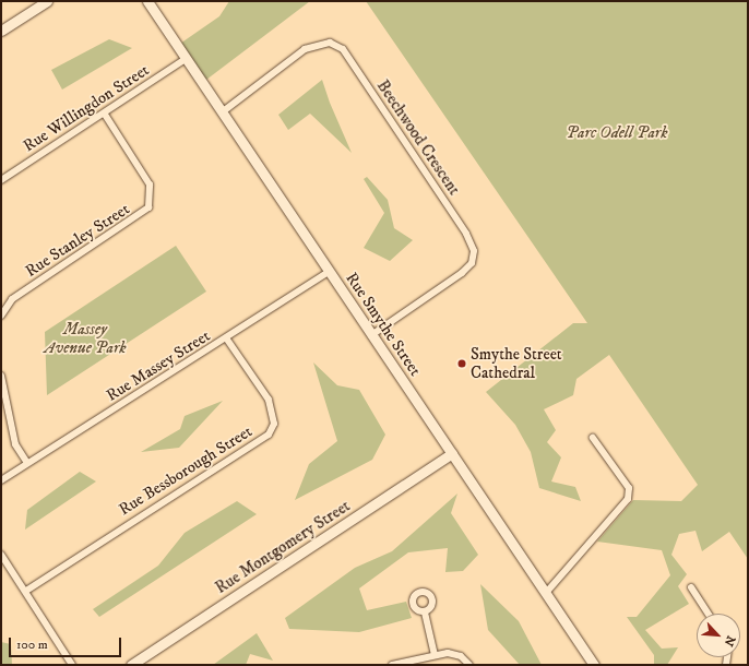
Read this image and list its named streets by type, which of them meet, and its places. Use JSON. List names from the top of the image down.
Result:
{
  "streets": {
    "main road": ["Rue Smythe Street", "Rue Montgomery Street"],
    "street": [
      "Rue Willingdon Street",
      "Beechwood Crescent",
      "Rue Stanley Street",
      "Rue Massey Street",
      "Rue Bessborough Street"
    ]
  },
  "crossings": [
    ["Rue Willingdon Street", "Rue Stanley Street"],
    ["Rue Willingdon Street", "Rue Smythe Street"],
    ["Beechwood Crescent", "Rue Smythe Street"],
    ["Rue Smythe Street", "Rue Massey Street"],
    ["Rue Smythe Street", "Rue Montgomery Street"],
    ["Rue Massey Street", "Rue Bessborough Street"]
  ],
  "parks": ["Parc Odell Park", "Massey Avenue Park"],
  "places": ["Smythe Street Cathedral"],
  "scale_bar": "100 m",
  "north": "bottom right"
}
